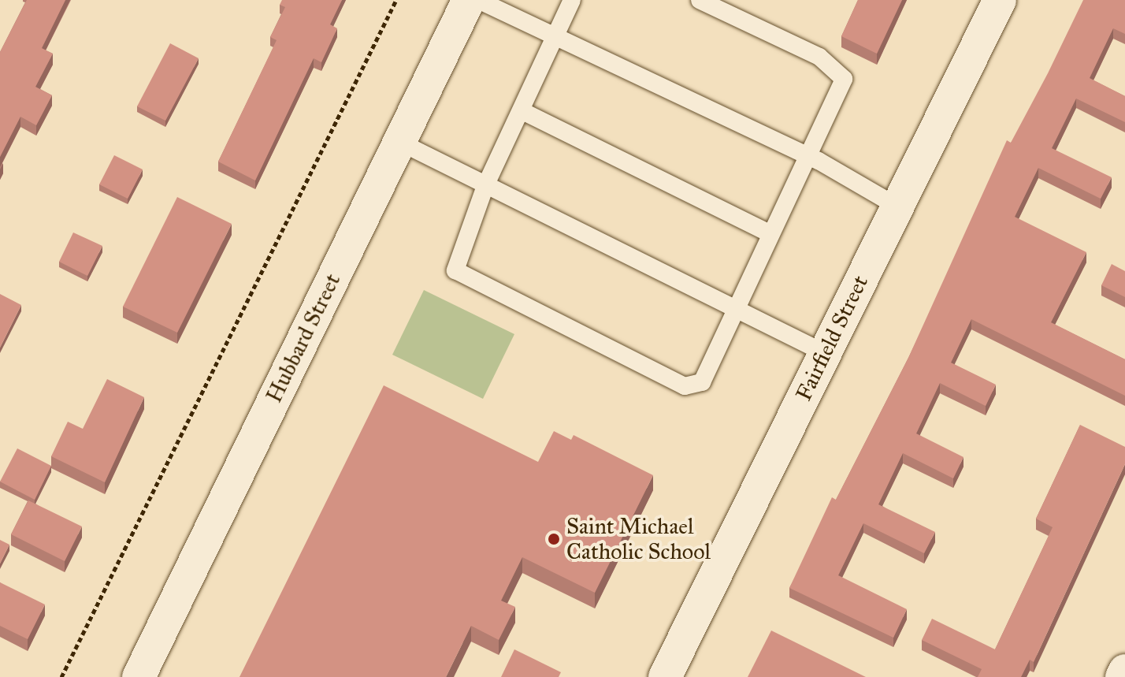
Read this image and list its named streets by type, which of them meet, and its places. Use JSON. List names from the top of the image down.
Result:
{
  "streets": {
    "street": ["Hubbard Street", "Fairfield Street"]
  },
  "places": ["Saint Michael Catholic School"]
}
